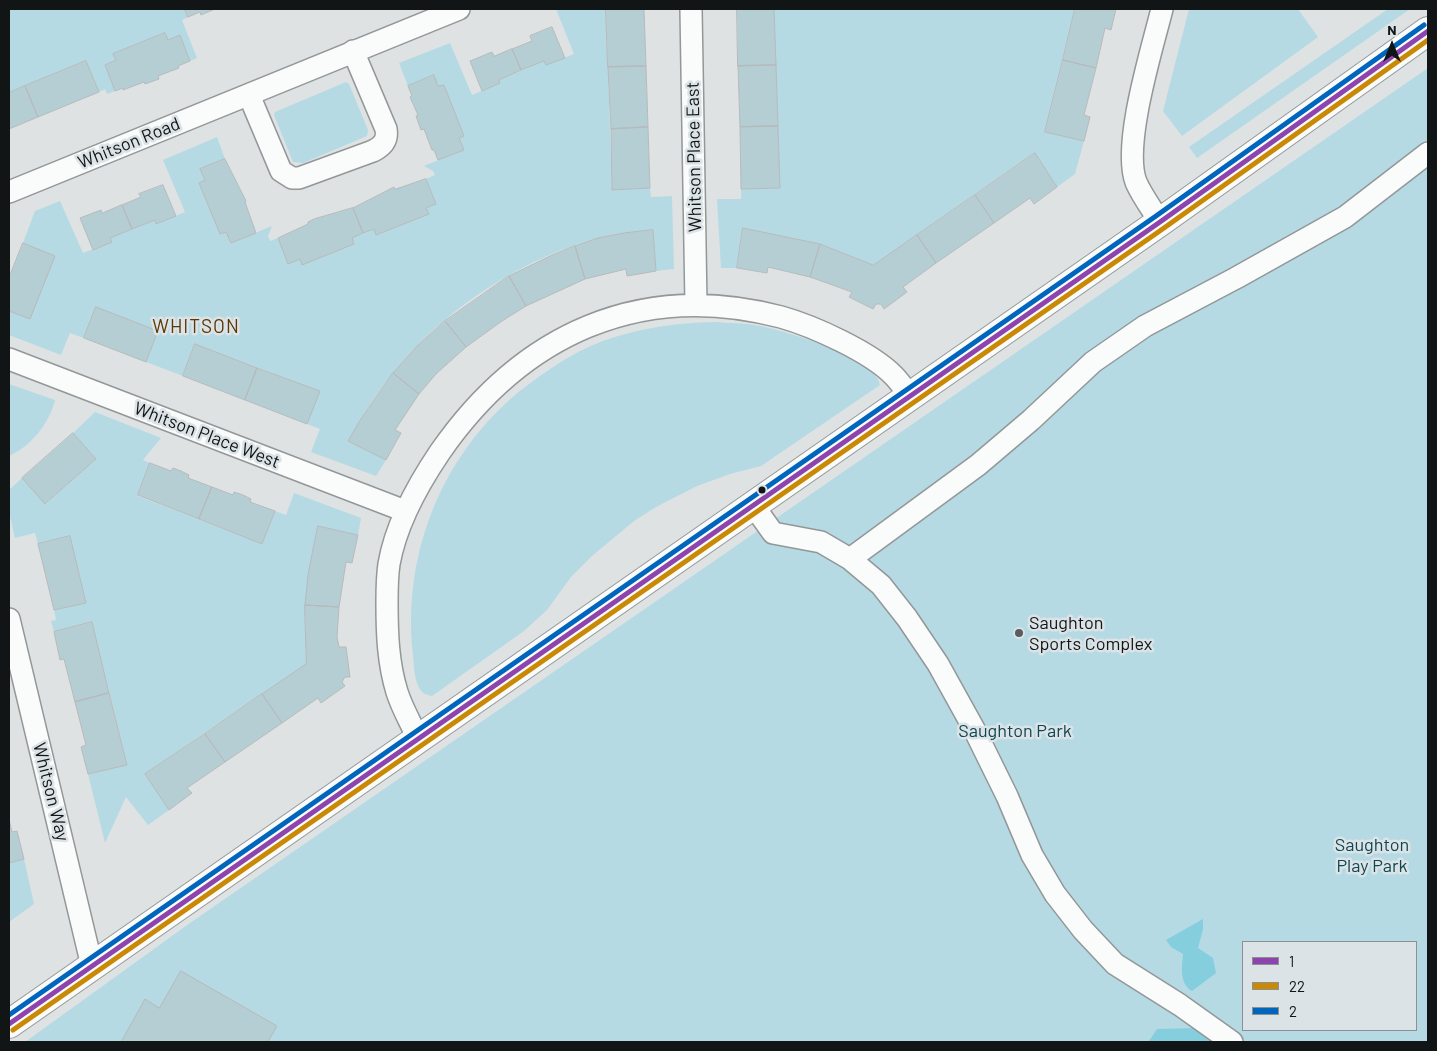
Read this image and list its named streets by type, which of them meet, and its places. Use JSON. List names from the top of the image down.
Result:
{
  "streets": {
    "street": [
      "Whitson Road",
      "Whitson Place East",
      "Whitson Place West",
      "Whitson Way"
    ]
  },
  "districts": ["WHITSON"],
  "parks": ["Saughton Park", "Saughton Play Park"],
  "places": ["Saughton Sports Complex"],
  "lines": ["transit line 2", "transit line 1", "transit line 22"],
  "legend": ["1", "22", "2"],
  "north": "top"
}
